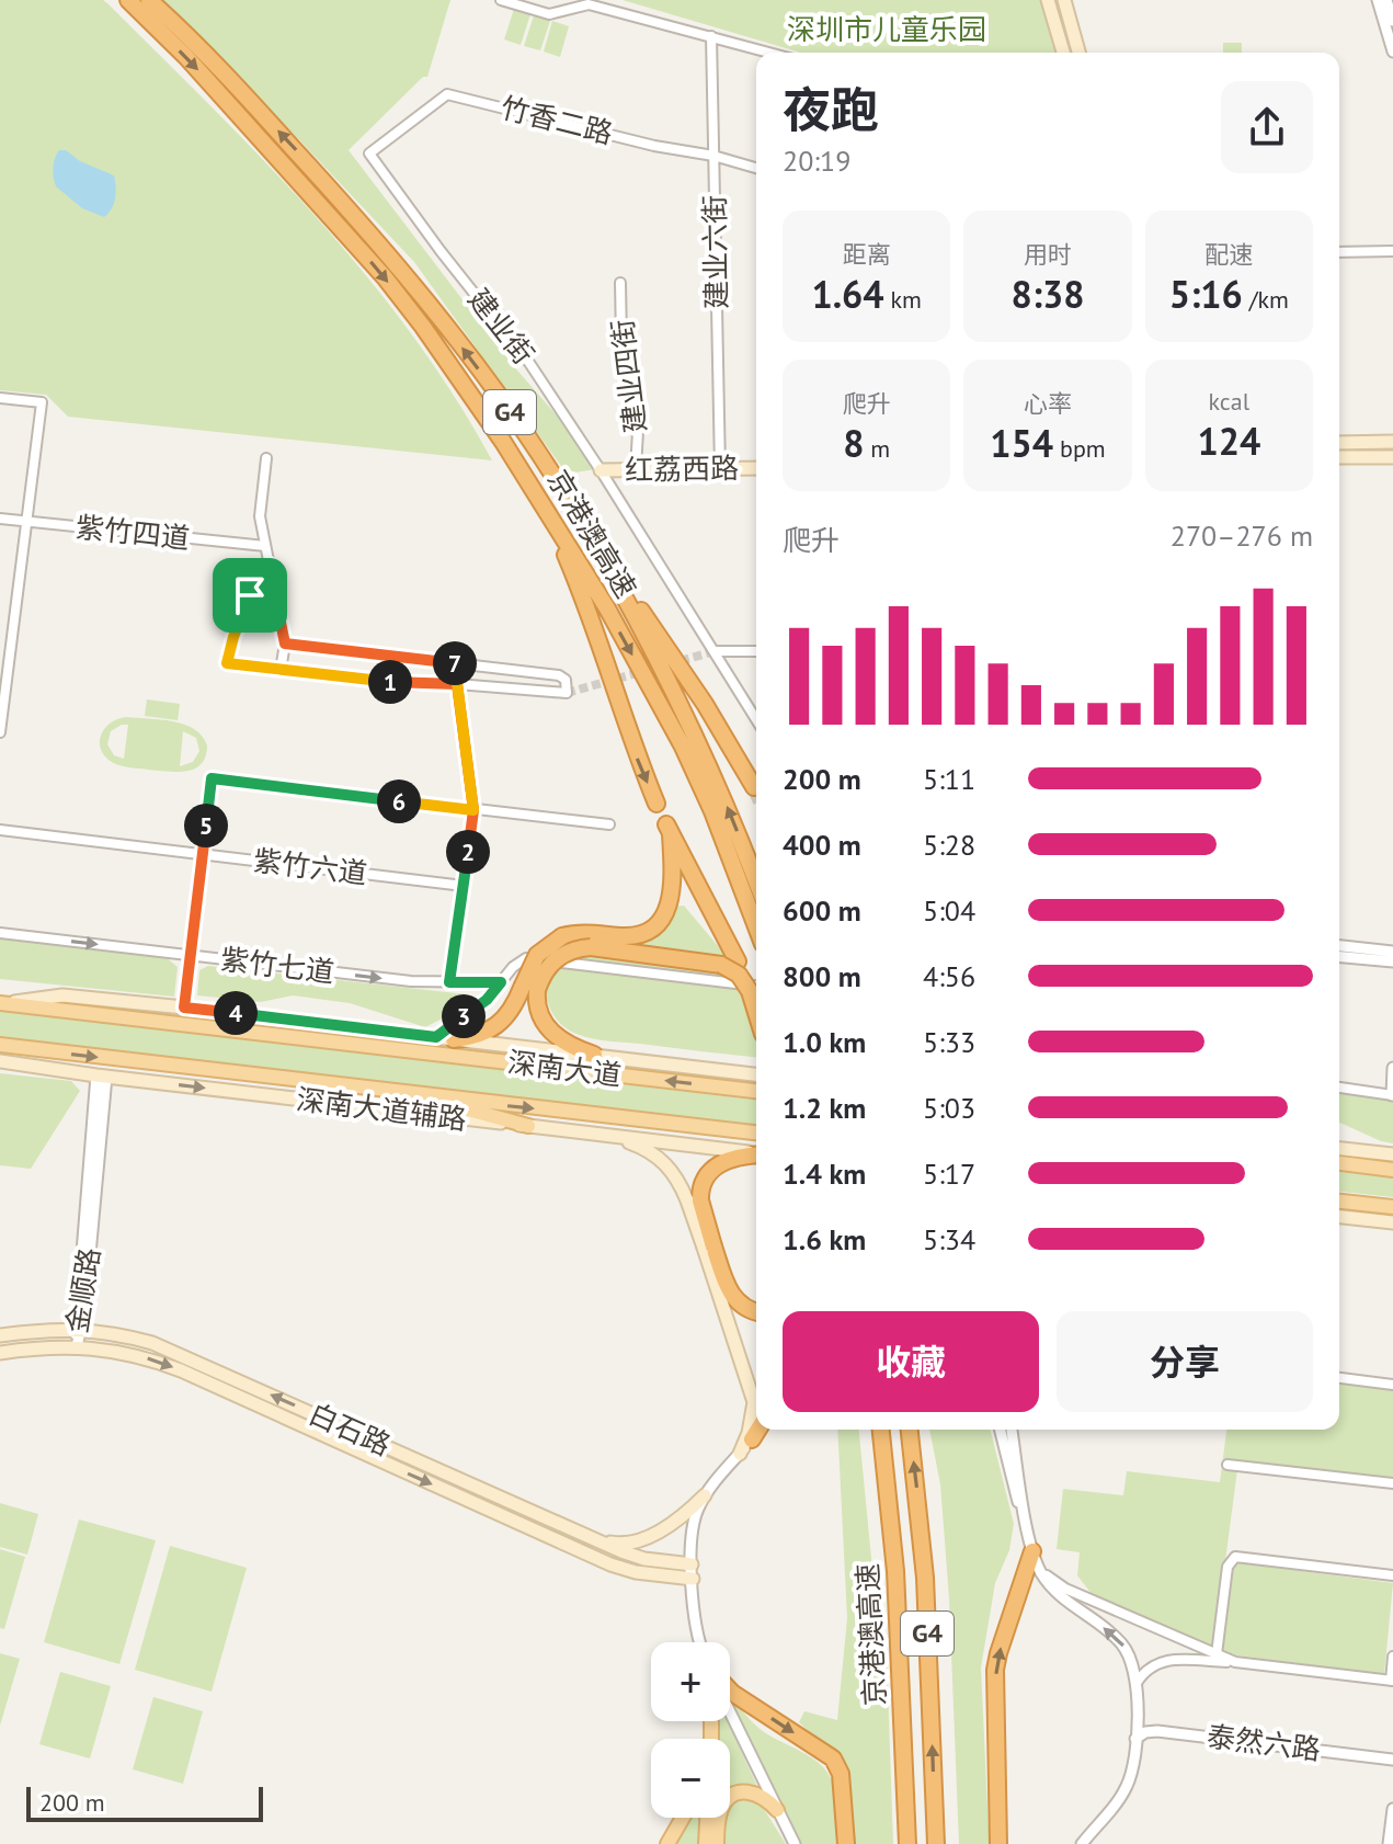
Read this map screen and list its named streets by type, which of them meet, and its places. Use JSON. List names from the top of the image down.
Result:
{
  "streets": {
    "highway": ["G4", "京港澳高速"],
    "main road": [
      "红荔西路",
      "深南大道",
      "深南大道辅路",
      "白石路"
    ],
    "street": [
      "竹香二路",
      "建业六街",
      "建业街",
      "建业四街",
      "紫竹四道",
      "紫竹六道",
      "紫竹七道",
      "金顺路",
      "泰然六路"
    ]
  },
  "crossings": [
    ["竹香二路", "建业六街"],
    ["竹香二路", "建业街"],
    ["建业六街", "红荔西路"],
    ["建业街", "红荔西路"],
    ["建业四街", "红荔西路"],
    ["深南大道辅路", "金顺路"],
    ["金顺路", "白石路"]
  ],
  "one_way": ["紫竹七道"],
  "parks": ["深圳市儿童乐园"],
  "scale_bar": "200 m",
  "page": {
    "heading": ["夜跑", "20:19"],
    "stats": [
      ["距离", "1.64 km"],
      ["用时", "8:38"],
      ["配速", "5:16 /km"],
      ["爬升", "8 m"],
      ["心率", "154 bpm"],
      ["kcal", "124"]
    ],
    "chart": ["爬升", "270–276 m"],
    "pins": [
      "7",
      "1",
      "6",
      "5",
      "2",
      "4",
      "3"
    ],
    "list": [
      {
        "name": "200 m",
        "note": "5:11"
      },
      {
        "name": "400 m",
        "note": "5:28"
      },
      {
        "name": "600 m",
        "note": "5:04"
      },
      {
        "name": "800 m",
        "note": "4:56"
      },
      {
        "name": "1.0 km",
        "note": "5:33"
      },
      {
        "name": "1.2 km",
        "note": "5:03"
      },
      {
        "name": "1.4 km",
        "note": "5:17"
      },
      {
        "name": "1.6 km",
        "note": "5:34"
      }
    ],
    "buttons": ["收藏", "分享"],
    "map_buttons": ["+", "−"],
    "scale": "200 m"
  }
}
